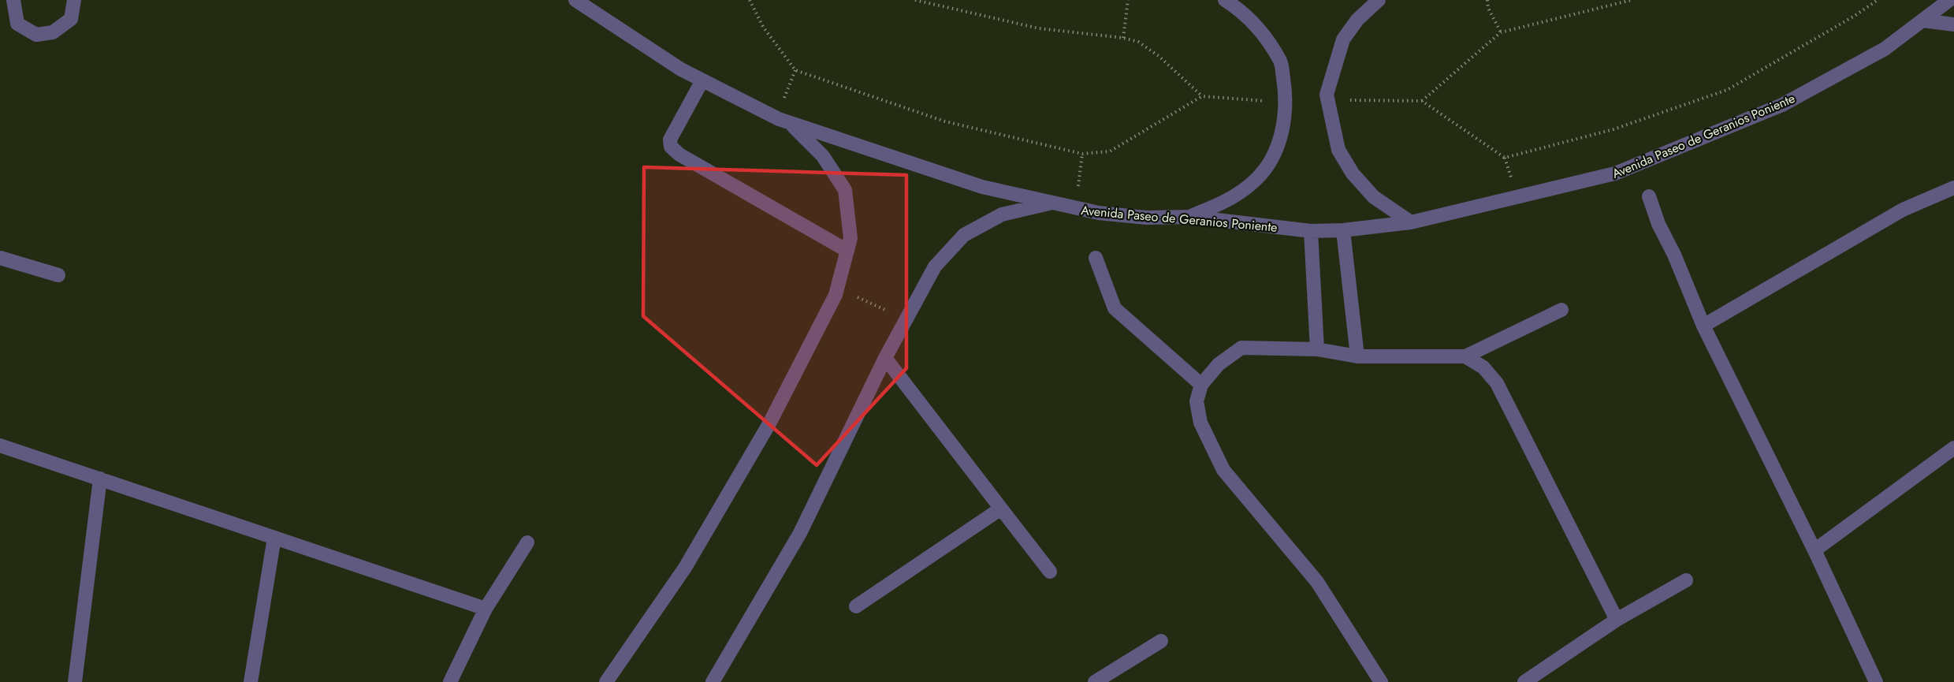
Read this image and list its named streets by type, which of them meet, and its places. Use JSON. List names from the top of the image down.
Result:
{
  "streets": {
    "street": ["Avenida Paseo de Geranios Poniente"]
  }
}
